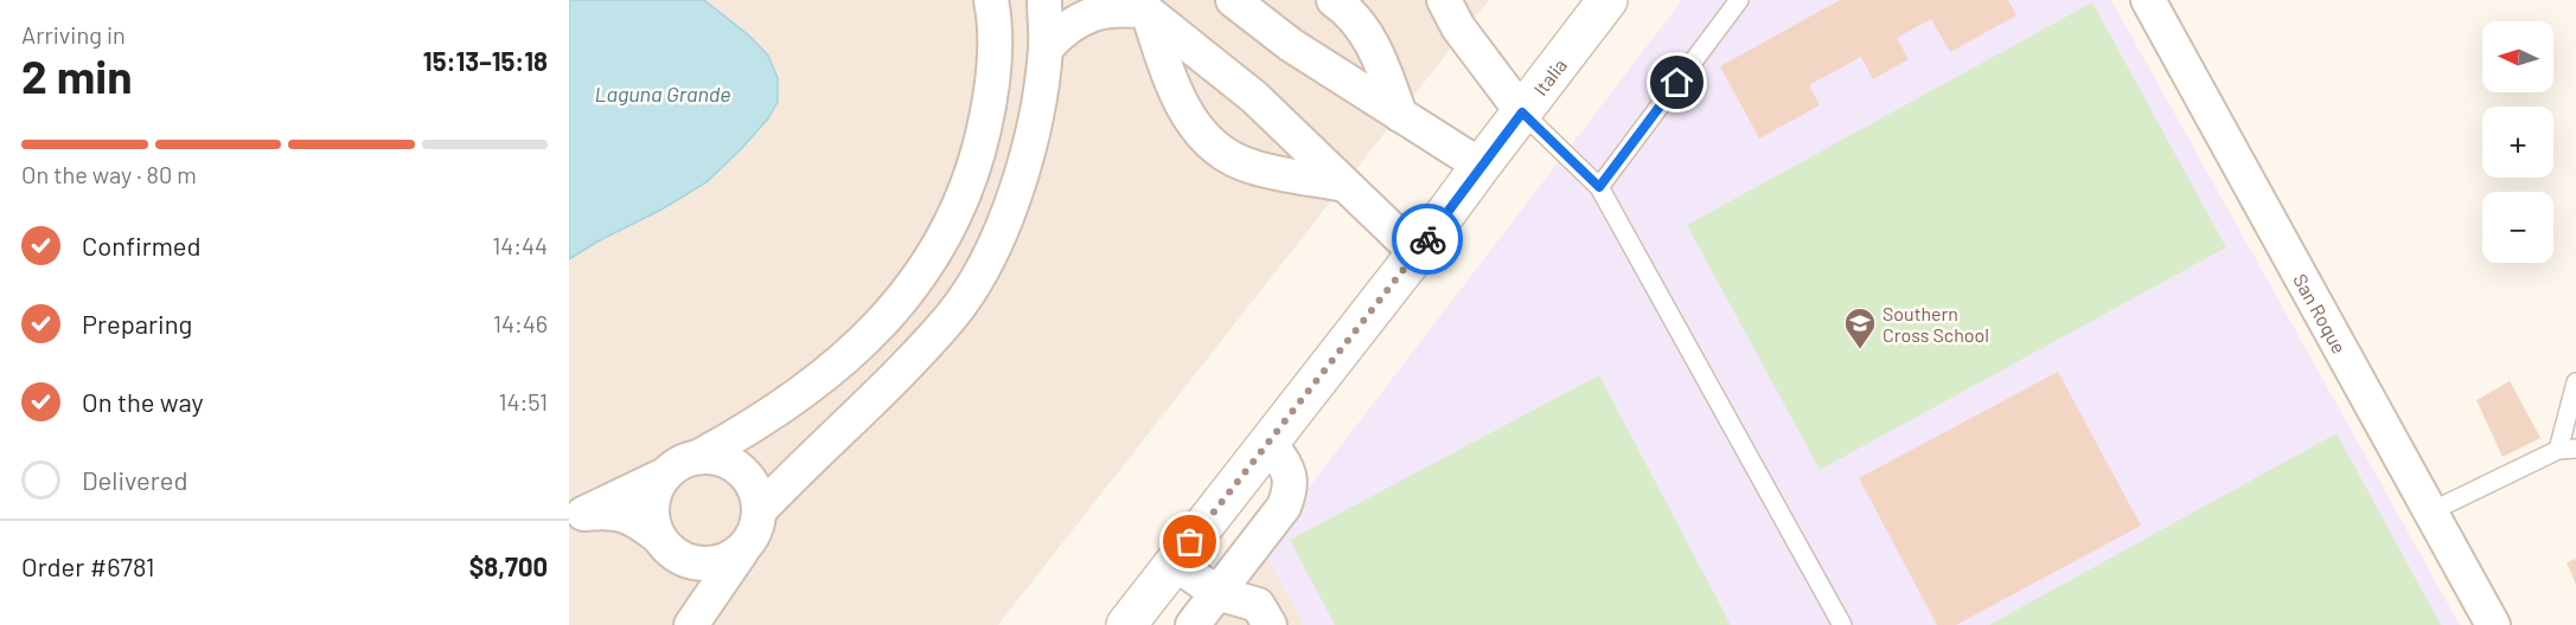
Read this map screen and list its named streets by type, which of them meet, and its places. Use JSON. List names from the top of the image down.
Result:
{
  "streets": {
    "street": ["Italia", "San Roque"]
  },
  "water": ["Laguna Grande"],
  "places": {
    "school or university": ["Southern Cross School"]
  },
  "north": "left",
  "page": {
    "heading": ["2 min", "Arriving in", "15:13–15:18"],
    "panel": ["Order #6781", "$8,700"],
    "map_buttons": ["+", "−"],
    "bar": "On the way · 80 m",
    "list": [
      ["Confirmed", "14:44"],
      ["Preparing", "14:46"],
      ["On the way", "14:51"],
      "Delivered"
    ]
  }
}
